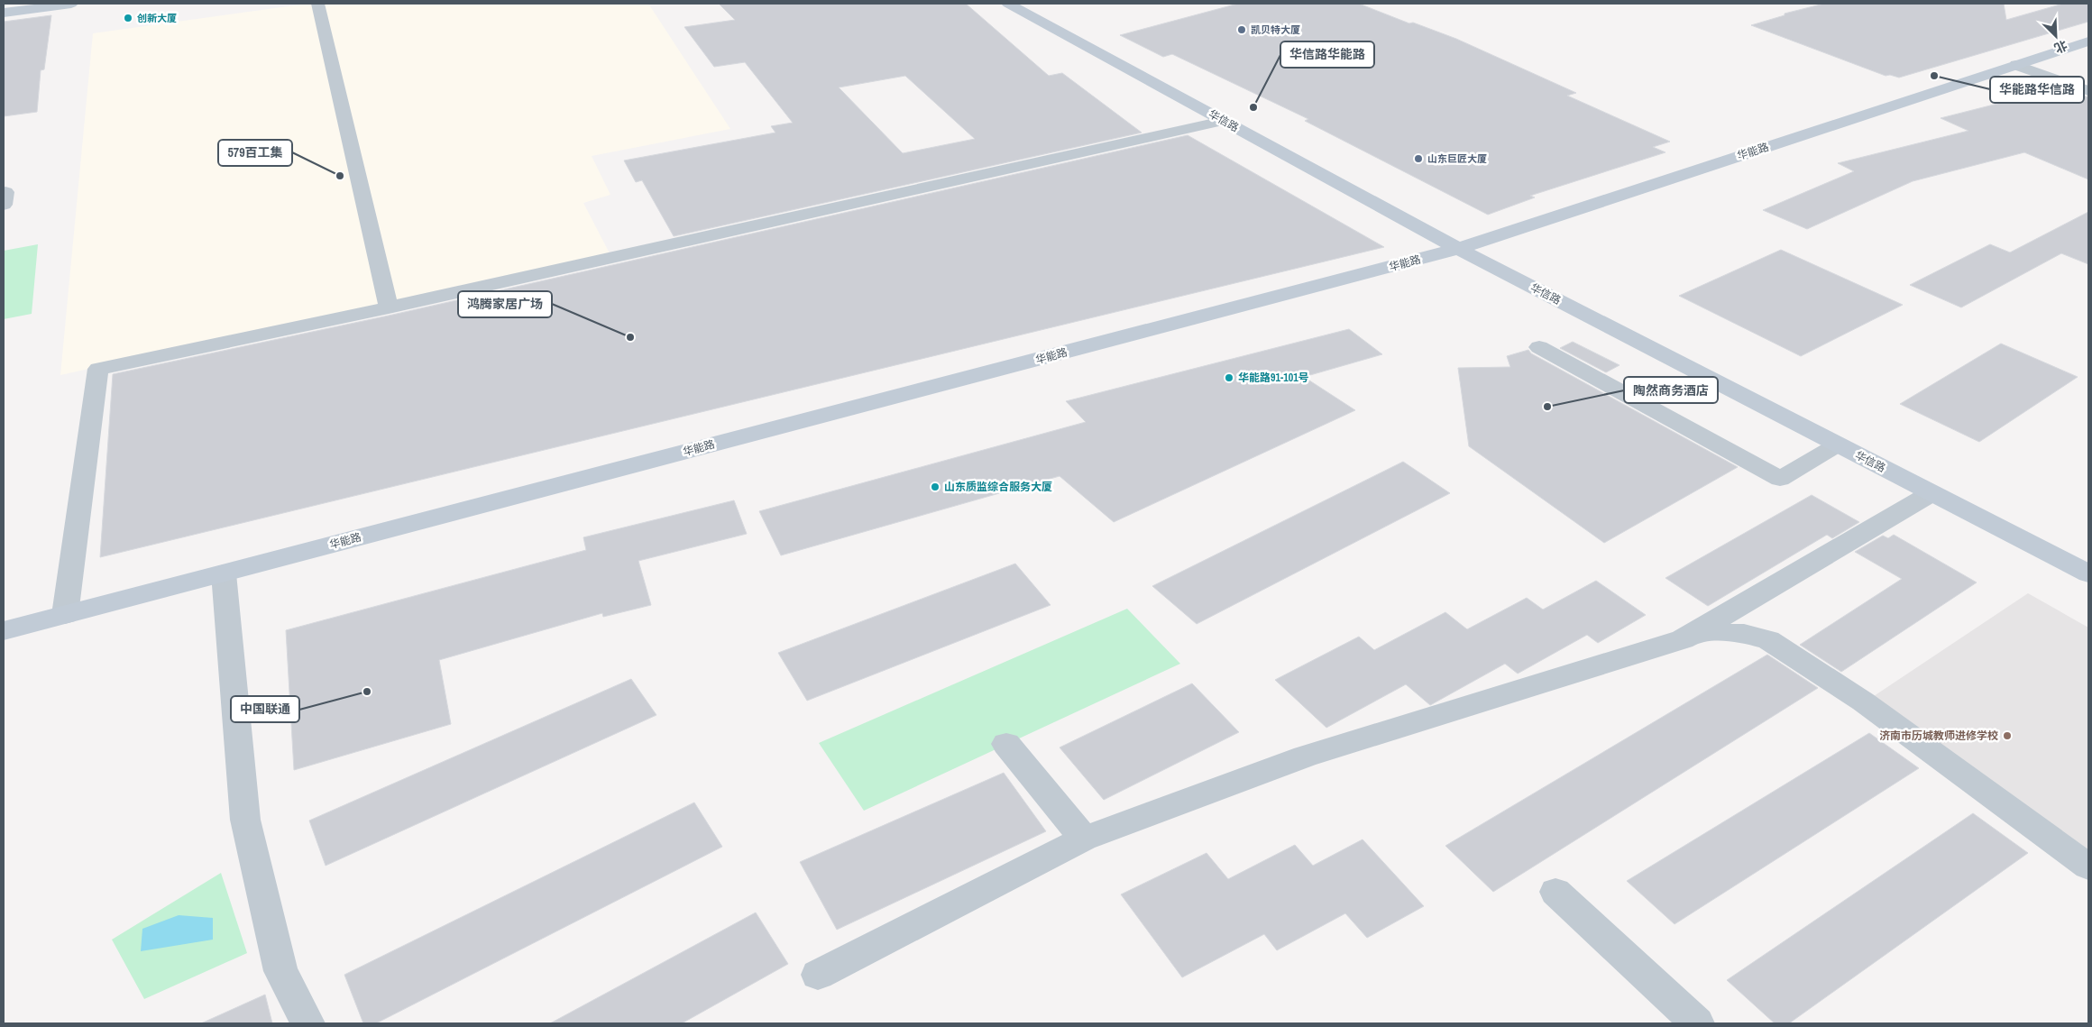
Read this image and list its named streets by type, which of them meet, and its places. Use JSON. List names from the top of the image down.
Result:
{
  "streets": {
    "street": ["华信路", "华能路"]
  },
  "crossings": [
    ["华信路", "华能路"]
  ],
  "places": [
    "创新大厦",
    "凯贝特大厦",
    "华能路华信路",
    "华信路华能路",
    "山东巨匠大厦",
    "579百工集",
    "鸿腾家居广场",
    "华能路91-101号",
    "陶然商务酒店",
    "山东质监综合服务大厦",
    "中国联通",
    "济南市历城教师进修学校"
  ],
  "north": "bottom right"
}
